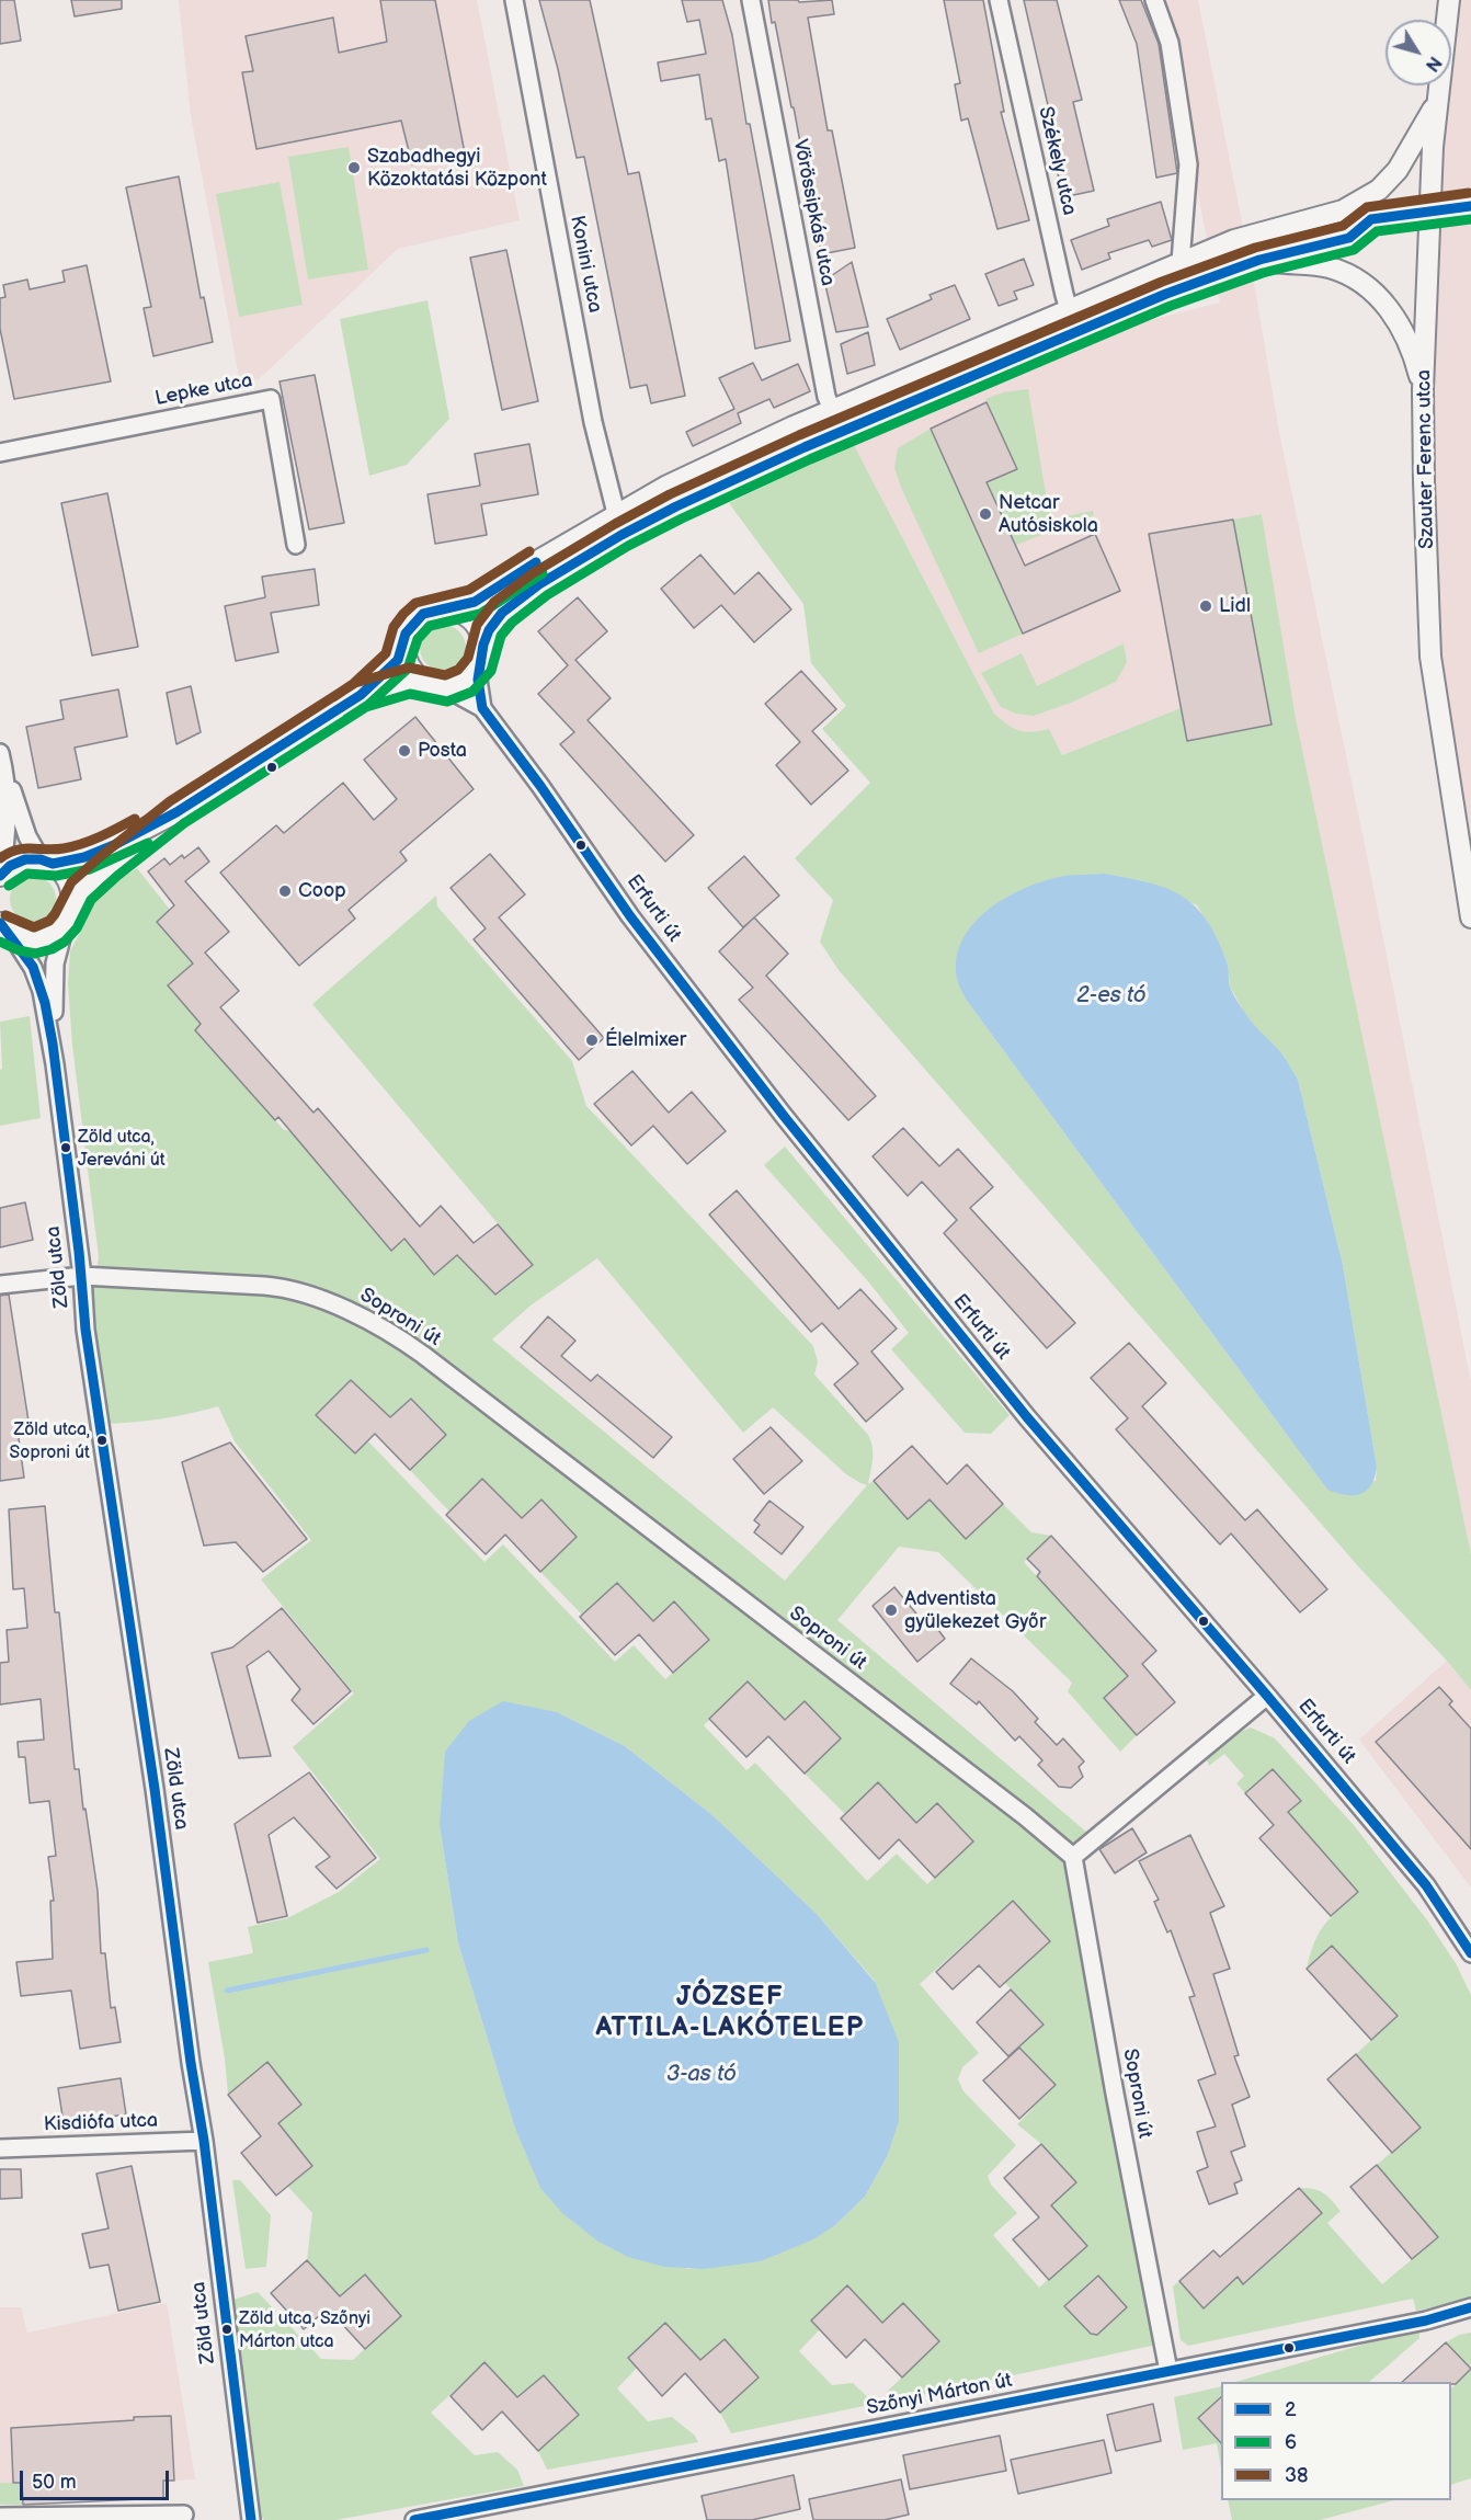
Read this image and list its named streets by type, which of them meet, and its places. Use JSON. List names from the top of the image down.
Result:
{
  "streets": {
    "street": [
      "Székely utca",
      "Vörössipkás utca",
      "Konini utca",
      "Lepke utca",
      "Szauter Ferenc utca",
      "Erfurti út",
      "Zöld utca",
      "Soproni út",
      "Kisdiófa utca",
      "Szőnyi Márton út"
    ]
  },
  "crossings": [
    ["Zöld utca", "Soproni út"],
    ["Zöld utca", "Kisdiófa utca"],
    ["Soproni út", "Szőnyi Márton út"]
  ],
  "districts": ["JÓZSEF ATTILA-LAKÓTELEP"],
  "water": ["2-es tó", "3-as tó"],
  "places": [
    "Szabadhegyi Közoktatási Központ",
    "Netcar Autósiskola",
    "Lidl",
    "Posta",
    "Coop",
    "Élelmixer",
    "Zöld utca, Jereváni út",
    "Zöld utca, Soproni út",
    "Adventista gyülekezet Győr",
    "Zöld utca, Szőnyi Márton utca"
  ],
  "lines": ["transit line 38", "transit line 2", "transit line 6"],
  "legend": ["2", "6", "38"],
  "scale_bar": "50 m",
  "north": "bottom right"
}
